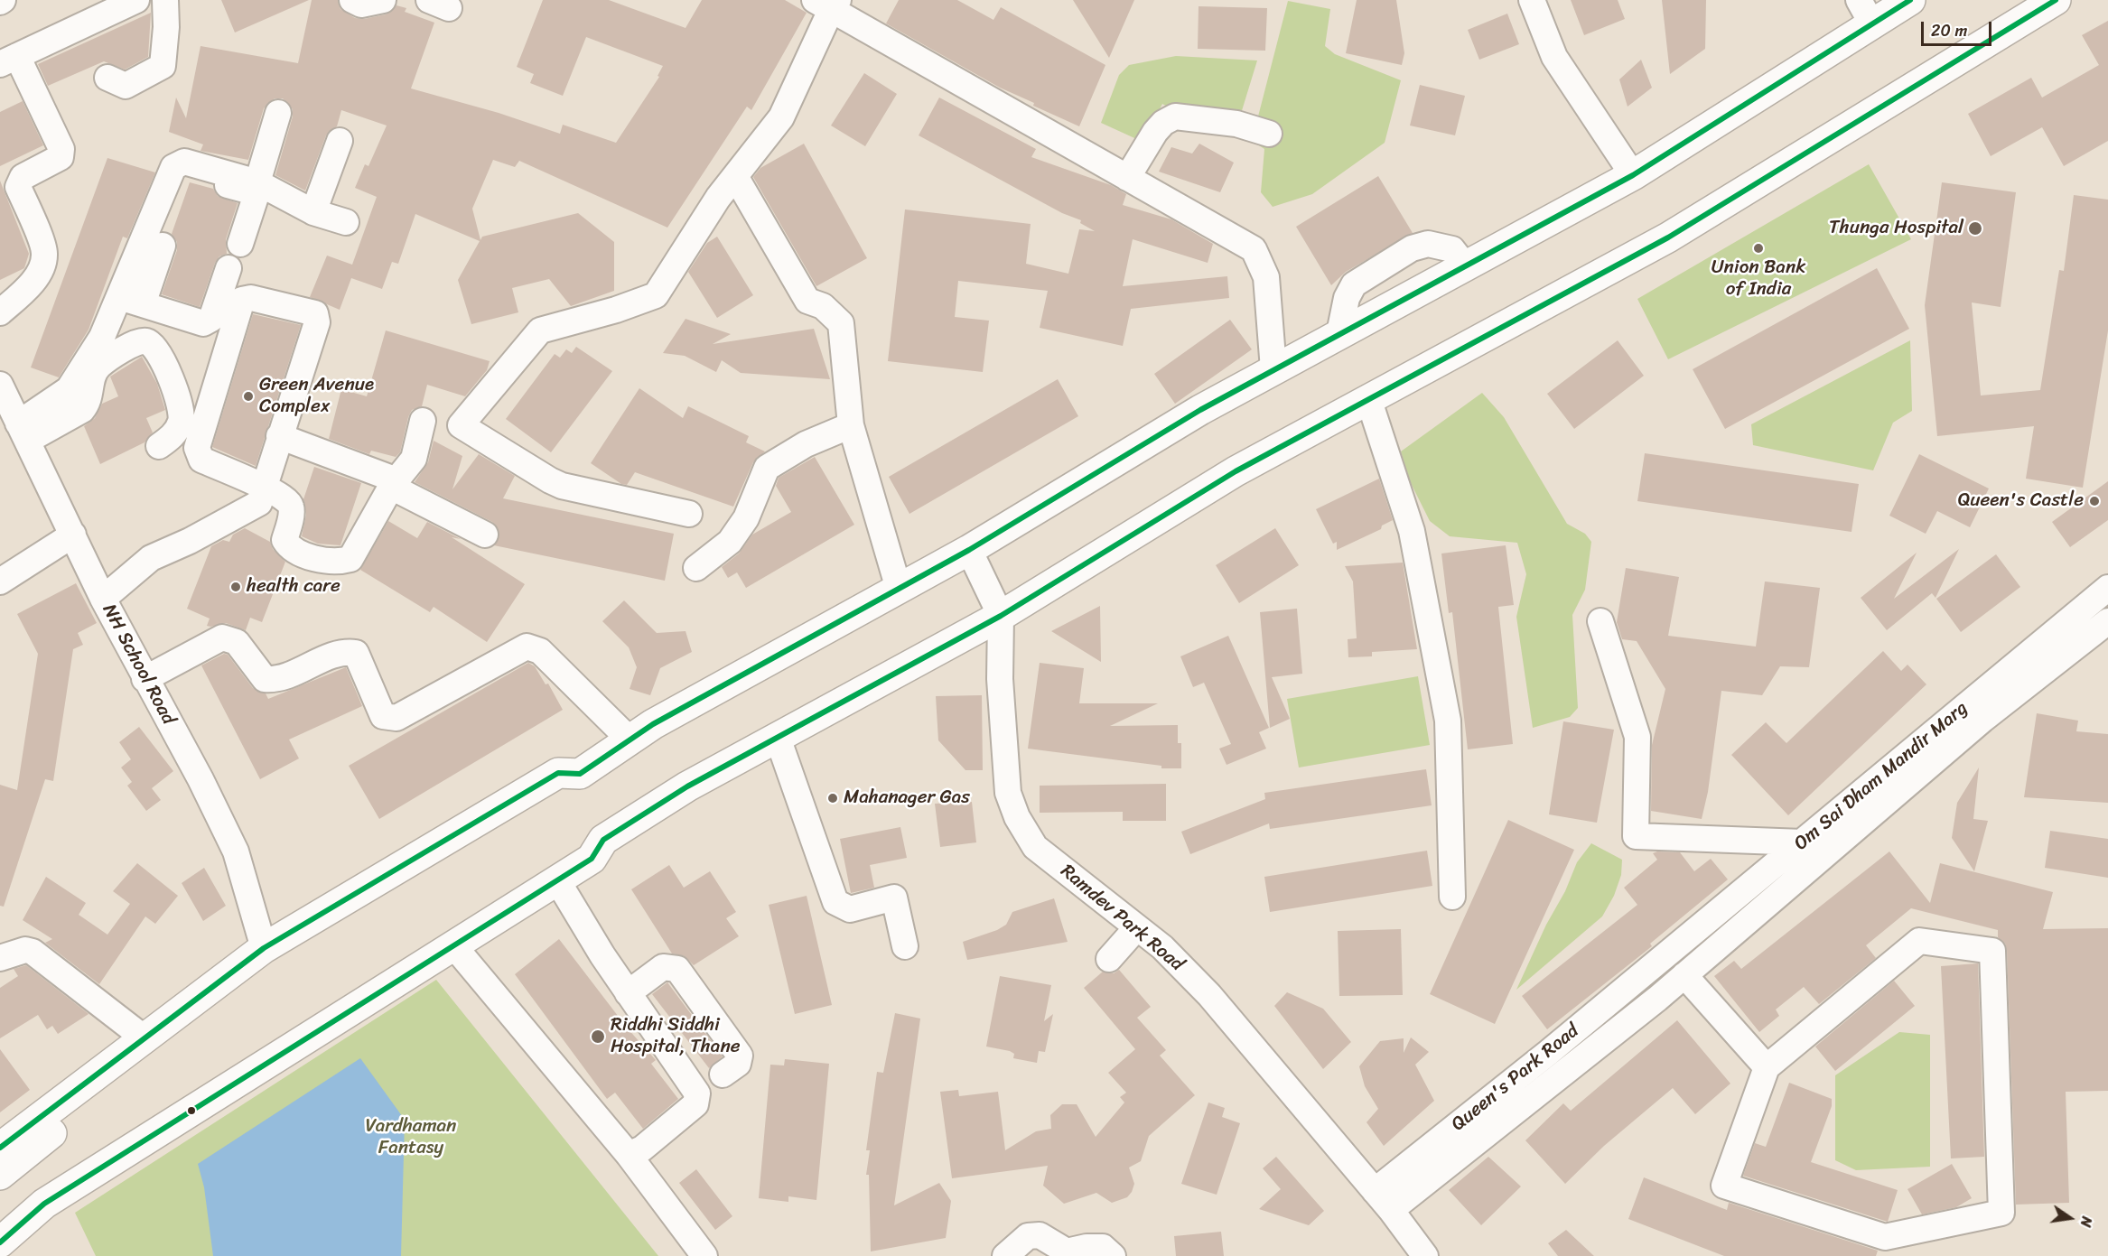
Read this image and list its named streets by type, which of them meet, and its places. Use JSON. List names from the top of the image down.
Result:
{
  "streets": {
    "street": [
      "NH School Road",
      "Om Sai Dham Mandir Marg",
      "Ramdev Park Road",
      "Queen's Park Road"
    ]
  },
  "crossings": [
    ["Om Sai Dham Mandir Marg", "Queen's Park Road"],
    ["Ramdev Park Road", "Queen's Park Road"]
  ],
  "parks": ["Vardhaman Fantasy"],
  "places": [
    "Thunga Hospital",
    "Union Bank of India",
    "Green Avenue Complex",
    "Queen's Castle",
    "health care",
    "Mahanager Gas",
    "Riddhi Siddhi Hospital, Thane"
  ],
  "scale_bar": "20 m",
  "north": "right"
}
